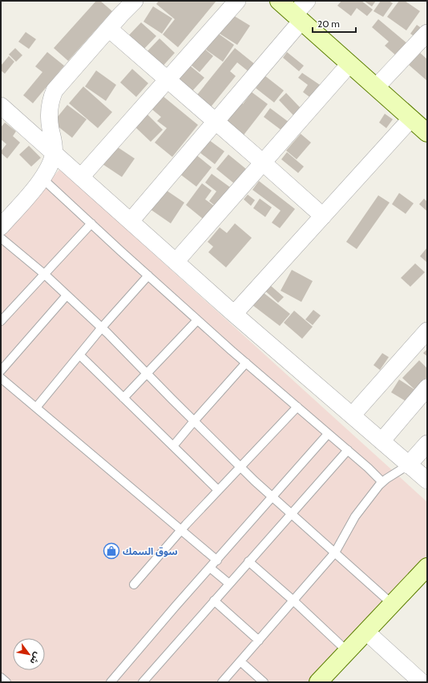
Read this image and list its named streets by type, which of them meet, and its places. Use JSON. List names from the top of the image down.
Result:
{
  "places": {
    "shop": ["سوق السمك"]
  },
  "scale_bar": "20 m",
  "north": "bottom right"
}
